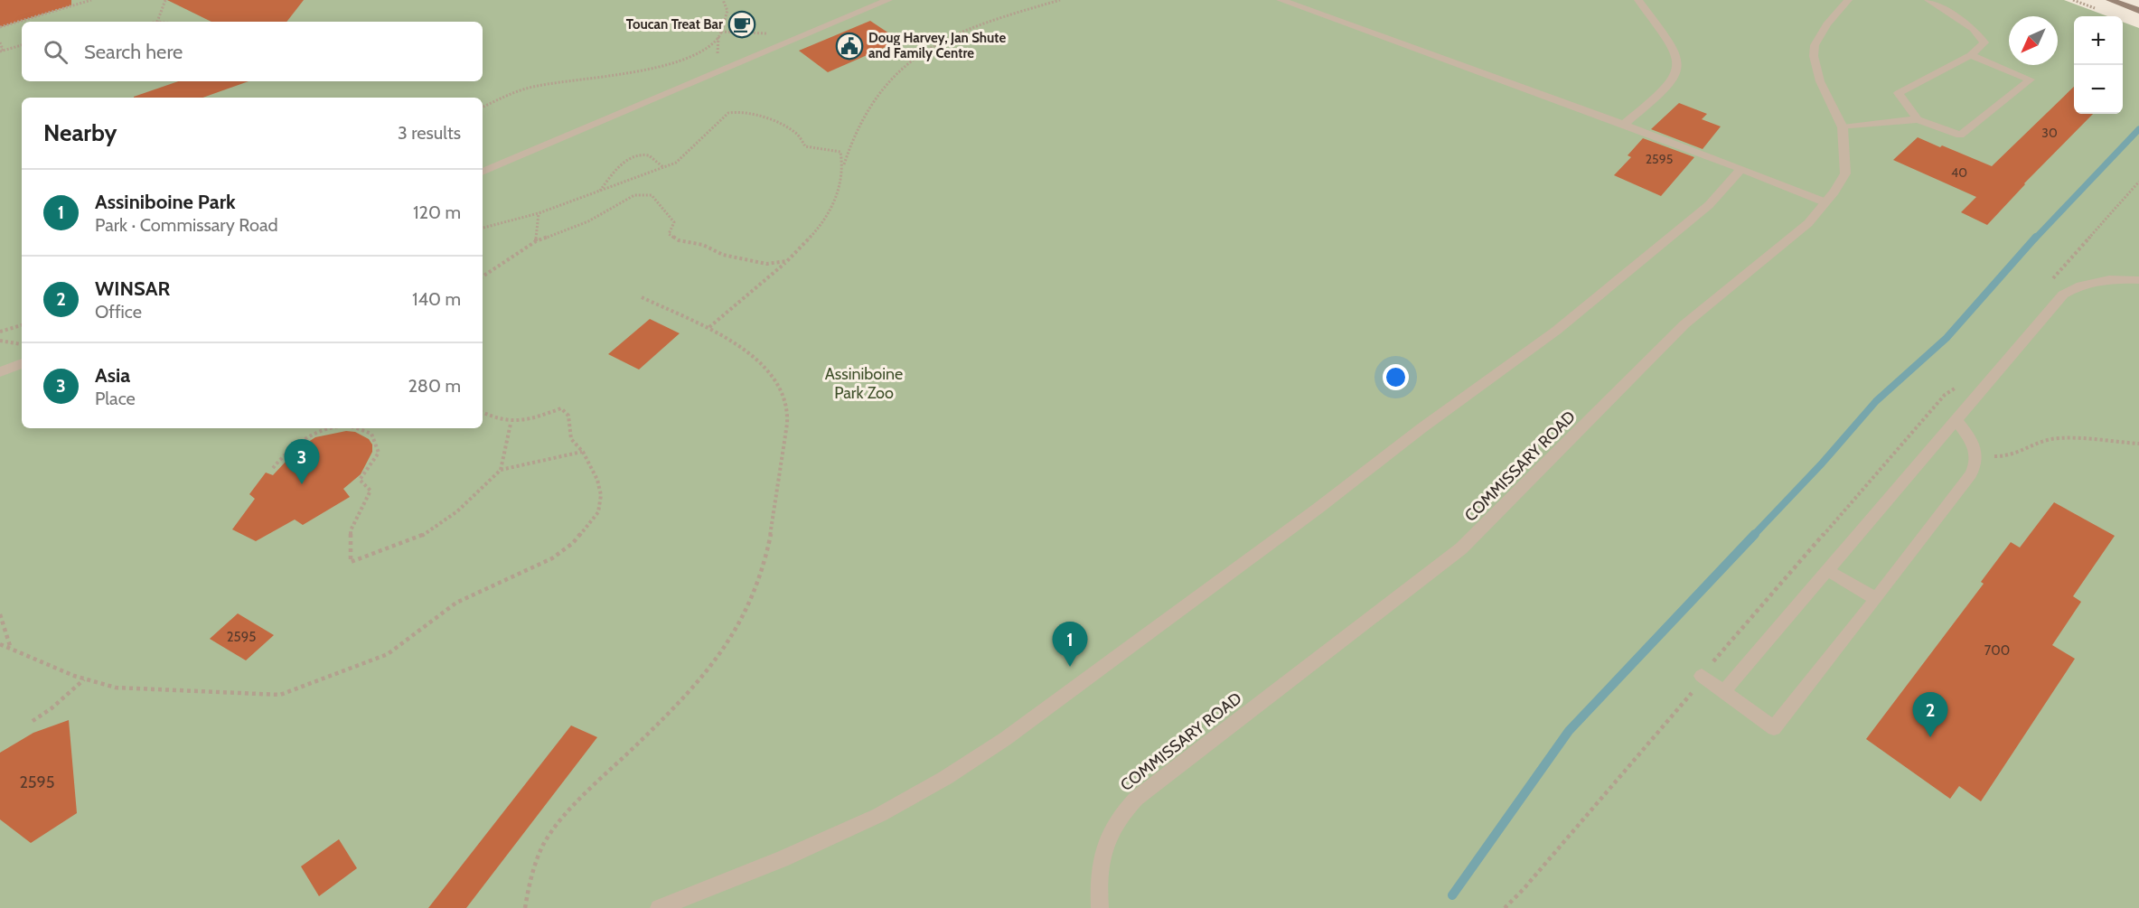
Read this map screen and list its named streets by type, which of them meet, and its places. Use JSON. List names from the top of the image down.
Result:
{
  "streets": {
    "street": ["COMMISSARY ROAD"]
  },
  "parks": ["Assiniboine Park Zoo"],
  "places": {
    "cafe": ["Toucan Treat Bar"],
    "public building": ["Doug Harvey, Jan Shute and Family Centre"]
  },
  "house_numbers": [
    "30",
    "2595",
    "40",
    "2595",
    "700",
    "2595"
  ],
  "north": "bottom left",
  "page": {
    "map_buttons": ["+", "−"],
    "search": "Search here",
    "heading": ["Nearby", "3 results"],
    "list": [
      {
        "mark": "1",
        "name": "Assiniboine Park",
        "note": "Park · Commissary Road",
        "value": "120 m"
      },
      {
        "mark": "2",
        "name": "WINSAR",
        "note": "Office",
        "value": "140 m"
      },
      {
        "mark": "3",
        "name": "Asia",
        "note": "Place",
        "value": "280 m"
      }
    ],
    "pins": ["3", "1", "2"]
  }
}
